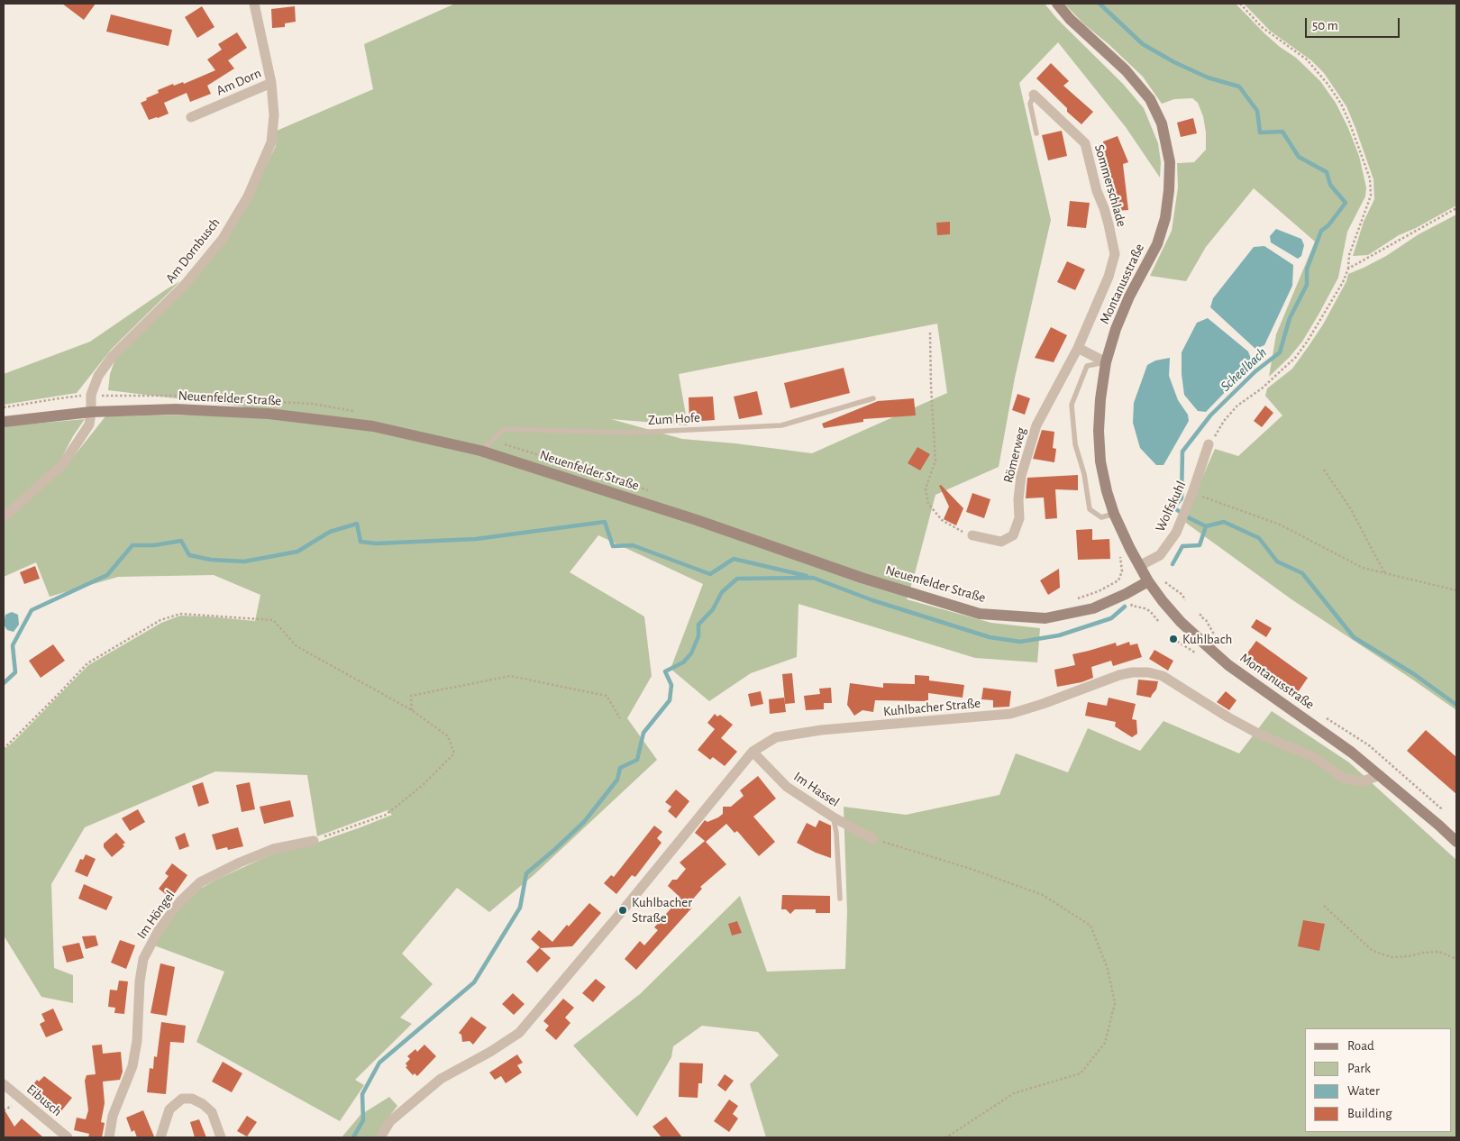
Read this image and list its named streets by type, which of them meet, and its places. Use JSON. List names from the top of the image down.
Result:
{
  "streets": {
    "main road": ["Montanusstraße", "Neuenfelder Straße"],
    "street": [
      "Am Dorn",
      "Sommerschlade",
      "Am Dornbusch",
      "Römerweg",
      "Wolfskuhl",
      "Kuhlbacher Straße",
      "Im Hassel",
      "Im Höngel",
      "Eibusch"
    ],
    "lane": ["Zum Hofe"]
  },
  "crossings": [
    ["Am Dorn", "Am Dornbusch"],
    ["Sommerschlade", "Römerweg"],
    ["Am Dornbusch", "Neuenfelder Straße"],
    ["Montanusstraße", "Neuenfelder Straße"],
    ["Montanusstraße", "Wolfskuhl"],
    ["Montanusstraße", "Kuhlbacher Straße"],
    ["Neuenfelder Straße", "Zum Hofe"],
    ["Kuhlbacher Straße", "Im Hassel"]
  ],
  "water": ["Scheelbach"],
  "places": ["Kuhlbach", "Kuhlbacher Straße"],
  "legend": [
    "Road",
    "Park",
    "Water",
    "Building"
  ],
  "scale_bar": "50 m"
}
